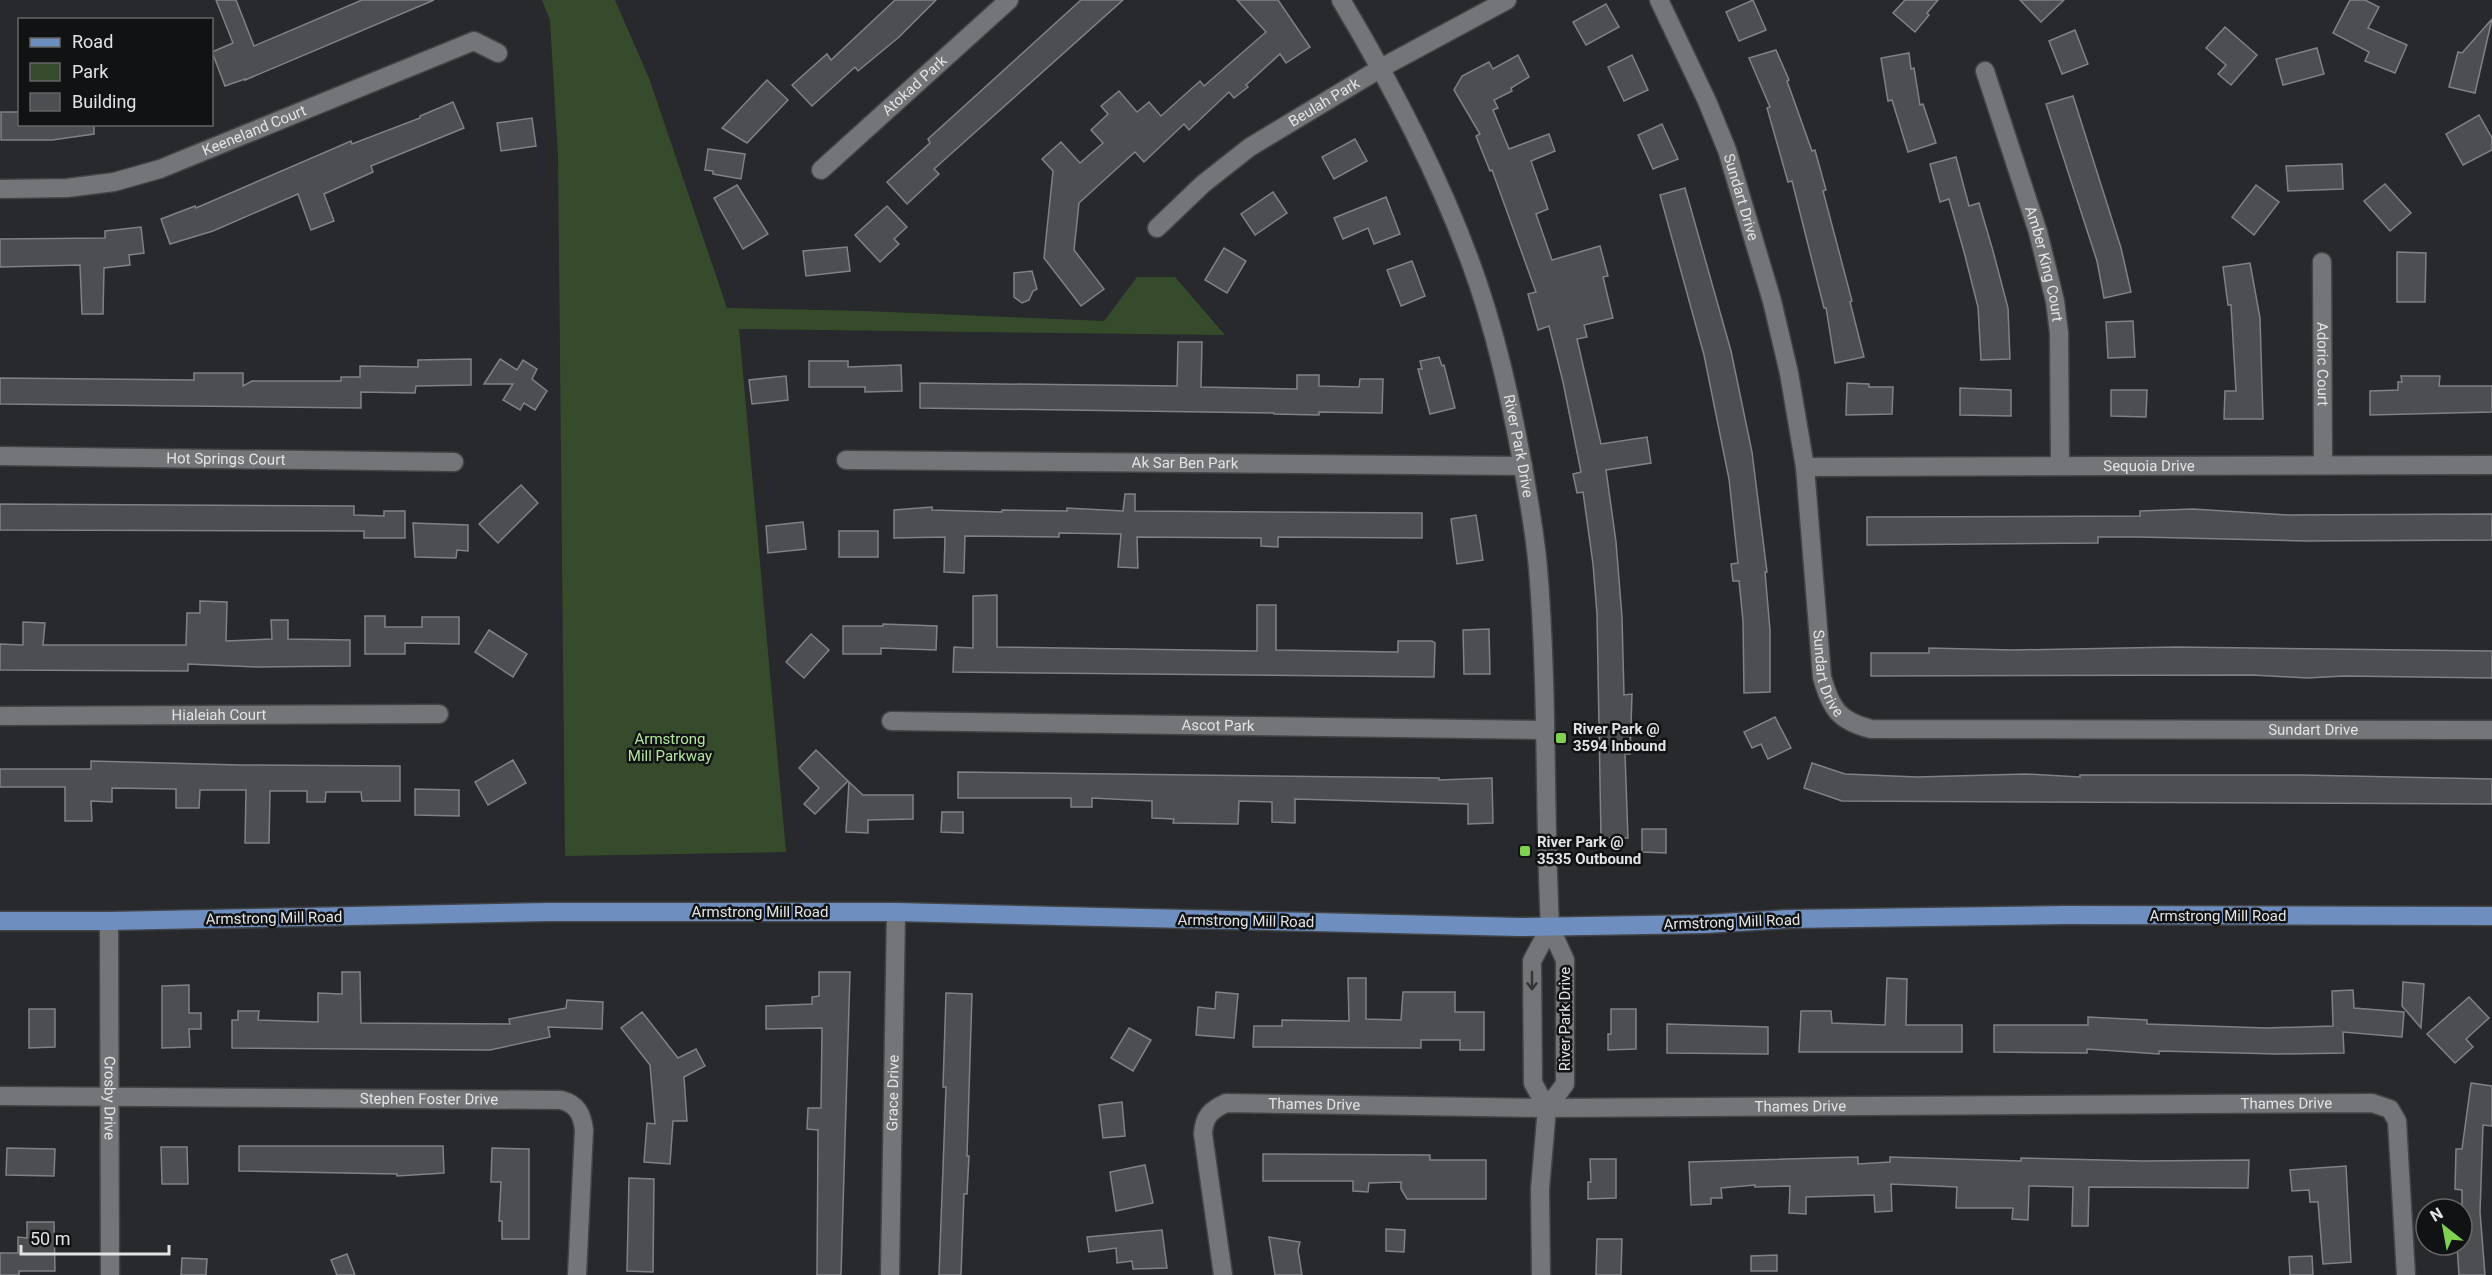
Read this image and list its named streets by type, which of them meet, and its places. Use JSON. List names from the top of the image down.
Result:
{
  "streets": {
    "main road": ["Armstrong Mill Road"],
    "street": [
      "Atokad Park",
      "Beulah Park",
      "Keeneland Court",
      "Sundart Drive",
      "Amber King Court",
      "Adoric Court",
      "River Park Drive",
      "Hot Springs Court",
      "Ak Sar Ben Park",
      "Sequoia Drive",
      "Hialeiah Court",
      "Ascot Park",
      "Grace Drive",
      "Crosby Drive",
      "Stephen Foster Drive",
      "Thames Drive"
    ]
  },
  "crossings": [
    ["Beulah Park", "River Park Drive"],
    ["Sundart Drive", "Sequoia Drive"],
    ["Amber King Court", "Sequoia Drive"],
    ["Adoric Court", "Sequoia Drive"],
    ["River Park Drive", "Ak Sar Ben Park"],
    ["River Park Drive", "Ascot Park"],
    ["River Park Drive", "Armstrong Mill Road"],
    ["River Park Drive", "Thames Drive"],
    ["Armstrong Mill Road", "Grace Drive"],
    ["Armstrong Mill Road", "Crosby Drive"],
    ["Crosby Drive", "Stephen Foster Drive"]
  ],
  "parks": ["Armstrong Mill Parkway"],
  "places": {
    "transit": ["River Park @ 3594 Inbound", "River Park @ 3535 Outbound"]
  },
  "legend": ["Road", "Park", "Building"],
  "scale_bar": "50 m",
  "north": "top left"
}
